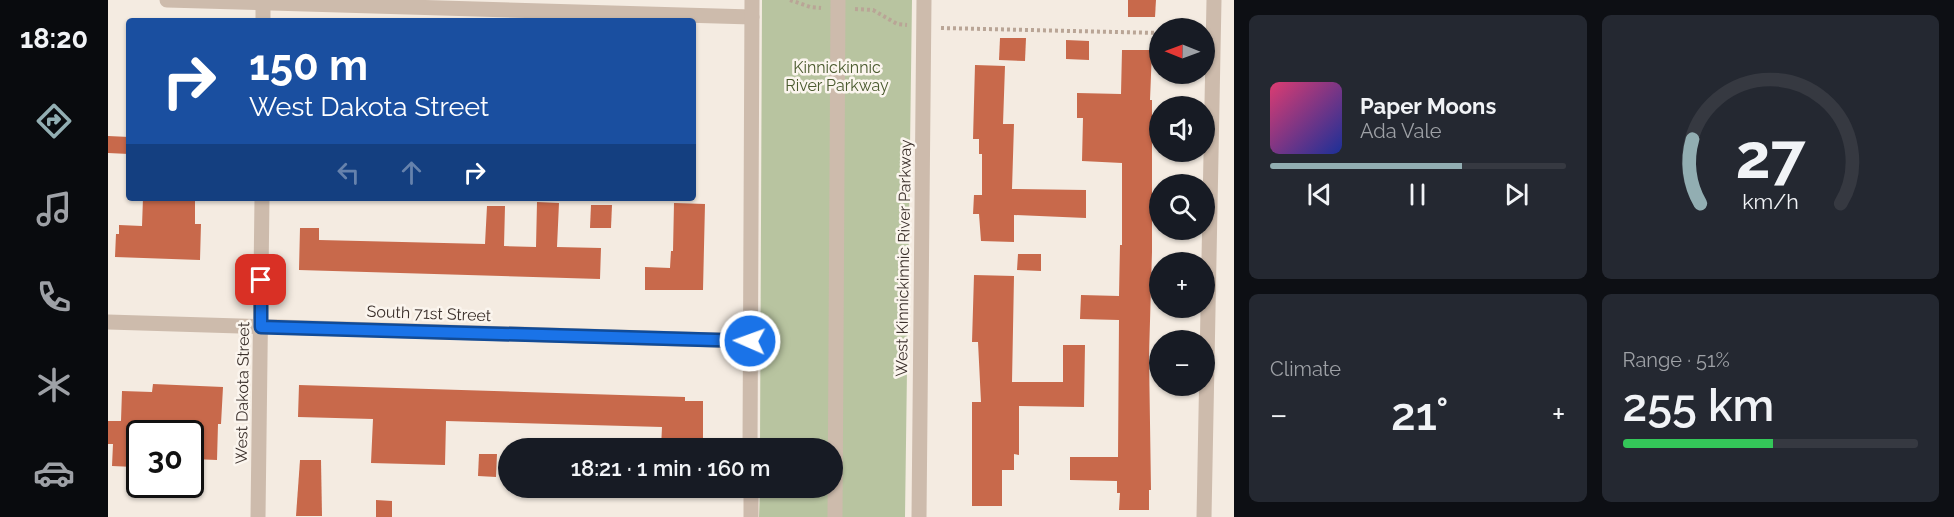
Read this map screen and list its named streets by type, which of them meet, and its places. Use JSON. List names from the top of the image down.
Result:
{
  "streets": {
    "street": ["West Kinnickinnic River Parkway", "South 71st Street", "West Dakota Street"]
  },
  "crossings": [
    ["South 71st Street", "West Dakota Street"]
  ],
  "parks": ["Kinnickinnic River Parkway"],
  "north": "left",
  "page": {
    "tabs": "18:20",
    "map_buttons": ["+", "−"],
    "turn": ["150 m", "West Dakota Street"],
    "song": ["Paper Moons", "Ada Vale"],
    "tile": [
      "Climate",
      ["Range · 51%", "255 km"]
    ],
    "heat": ["−", "21°", "+"],
    "limit": "30",
    "trip": "18:21 · 1 min · 160 m",
    "gauge": ["27", "km/h"]
  }
}
